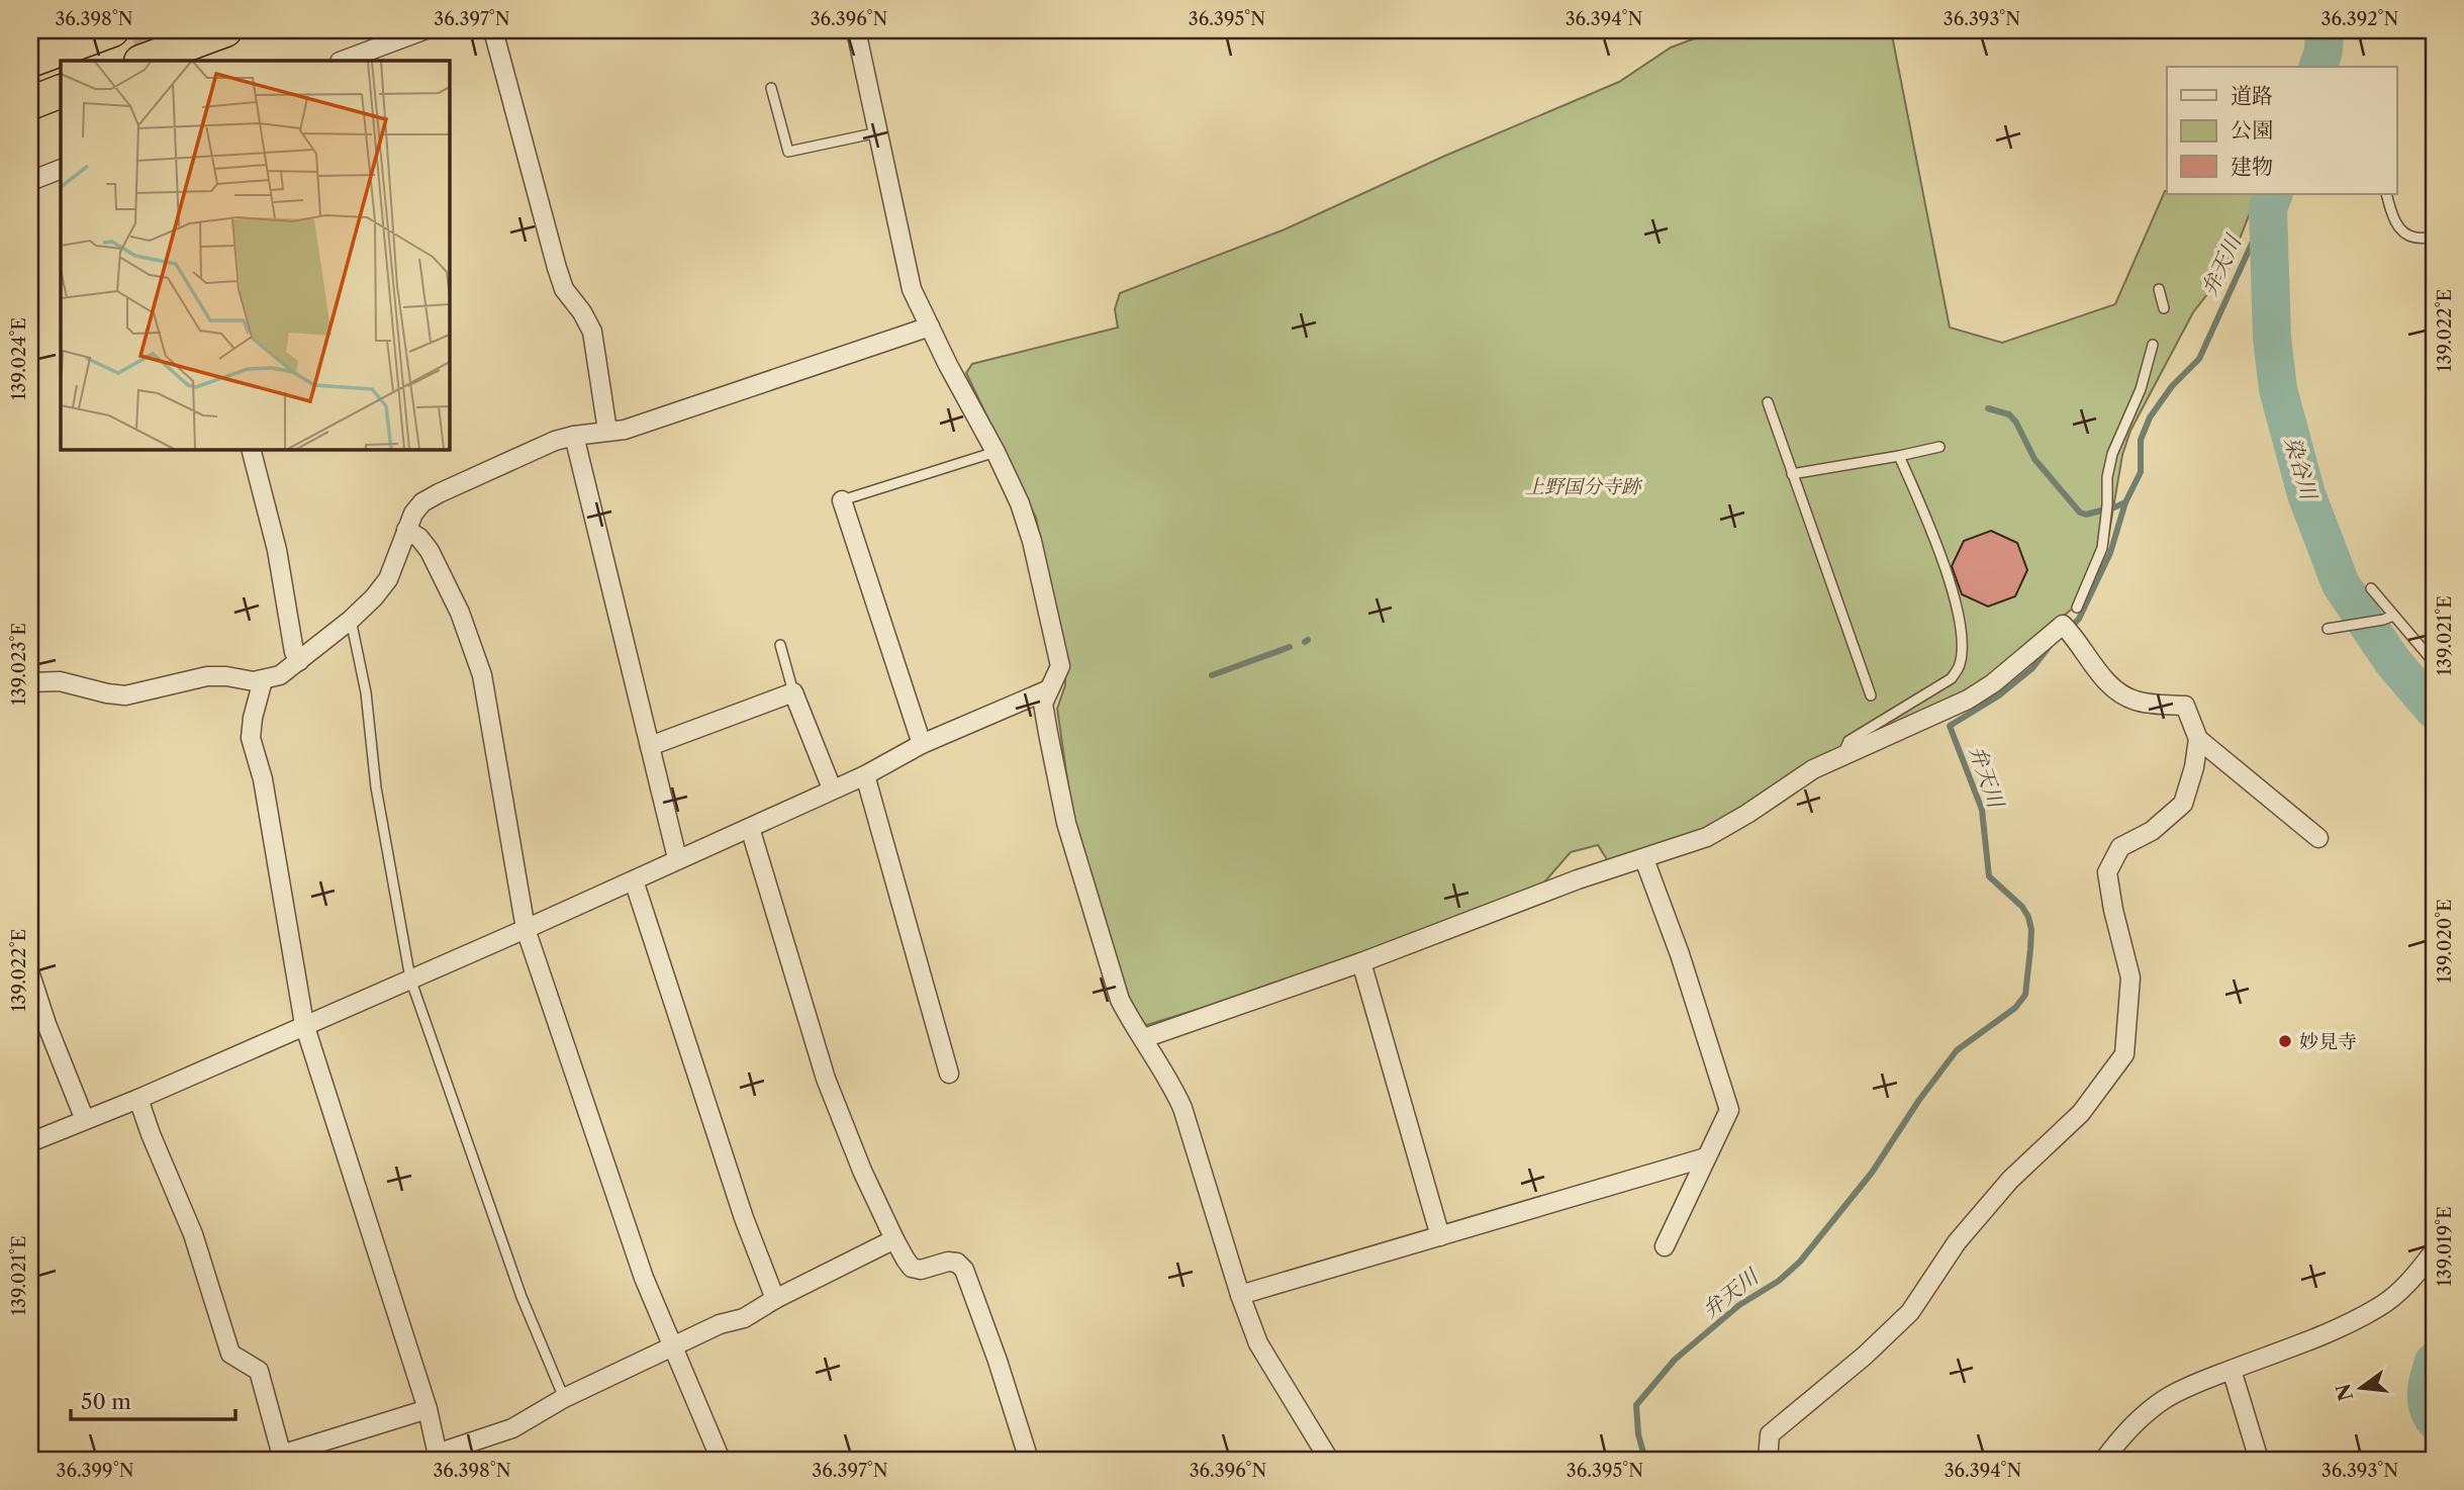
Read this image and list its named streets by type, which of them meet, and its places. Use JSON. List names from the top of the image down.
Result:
{
  "water": ["弁天川", "染谷川"],
  "parks": ["上野国分寺跡"],
  "places": ["妙見寺"],
  "legend": ["道路", "公園", "建物"],
  "scale_bar": "50 m",
  "north": "left",
  "coordinates": [
    "36.398°N",
    "36.397°N",
    "36.396°N",
    "36.395°N",
    "36.394°N",
    "36.393°N",
    "36.392°N",
    "139.022°E",
    "139.024°E",
    "139.021°E",
    "139.023°E",
    "139.020°E",
    "139.019°E",
    "36.399°N"
  ]
}
